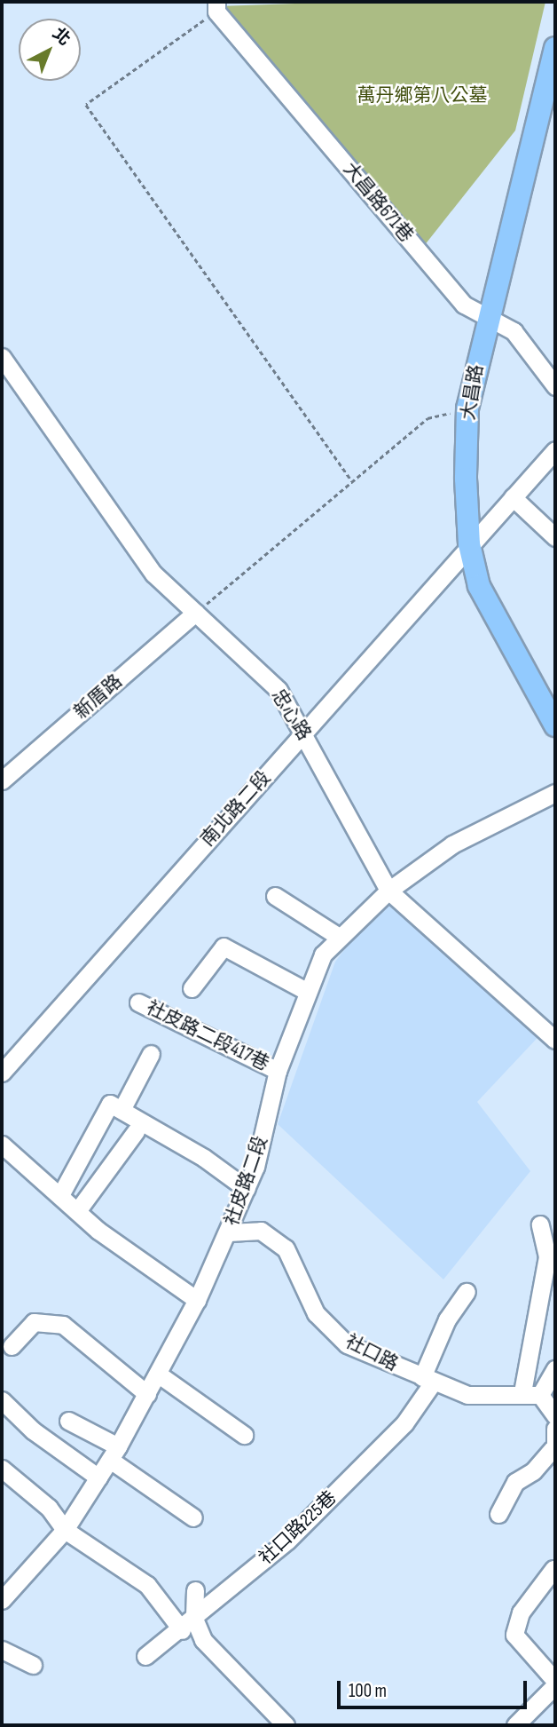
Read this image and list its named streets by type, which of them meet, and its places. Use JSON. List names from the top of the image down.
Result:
{
  "streets": {
    "main road": ["大昌路"],
    "street": [
      "大昌路671巷",
      "新厝路",
      "忠心路",
      "南北路二段",
      "社皮路二段417巷",
      "社皮路二段",
      "社口路",
      "社口路225巷"
    ]
  },
  "crossings": [
    ["大昌路671巷", "大昌路"],
    ["大昌路", "南北路二段"],
    ["新厝路", "忠心路"],
    ["忠心路", "南北路二段"],
    ["忠心路", "社皮路二段"],
    ["社皮路二段417巷", "社皮路二段"],
    ["社皮路二段", "社口路"],
    ["社口路", "社口路225巷"]
  ],
  "parks": ["萬丹鄉第八公墓"],
  "scale_bar": "100 m",
  "north": "top right"
}
